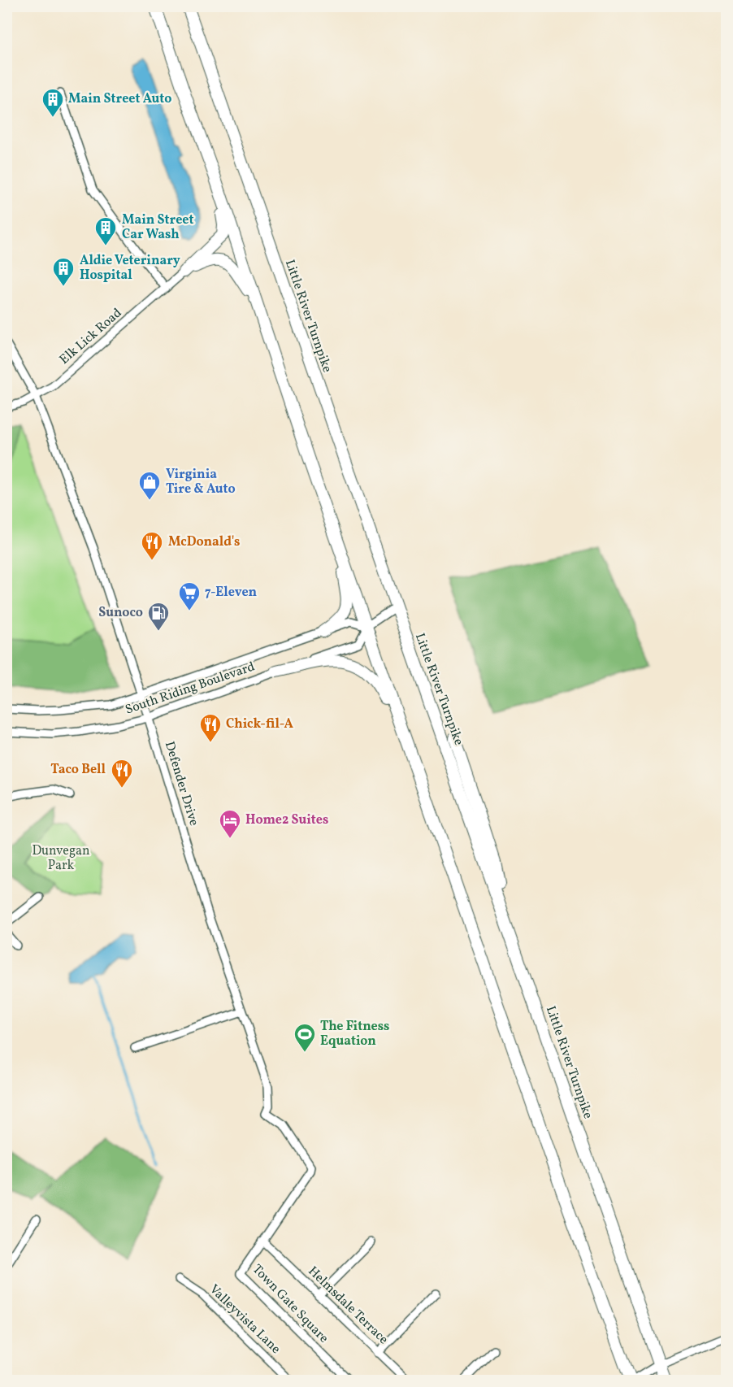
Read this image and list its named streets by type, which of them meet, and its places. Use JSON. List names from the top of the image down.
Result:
{
  "streets": {
    "highway": ["Little River Turnpike"],
    "street": [
      "Elk Lick Road",
      "South Riding Boulevard",
      "Defender Drive",
      "Town Gate Square",
      "Helmsdale Terrace",
      "Valleyvista Lane"
    ]
  },
  "crossings": [
    ["Little River Turnpike", "South Riding Boulevard"],
    ["Elk Lick Road", "Defender Drive"],
    ["South Riding Boulevard", "Defender Drive"],
    ["Defender Drive", "Town Gate Square"],
    ["Town Gate Square", "Helmsdale Terrace"]
  ],
  "parks": ["Dunvegan Park"],
  "places": {
    "building": ["Main Street Auto", "Main Street Car Wash", "Aldie Veterinary Hospital"],
    "shop": ["Virginia Tire & Auto"],
    "restaurant": ["McDonald's", "Chick-fil-A", "Taco Bell"],
    "supermarket": ["7-Eleven"],
    "fuel station": ["Sunoco"],
    "hotel": ["Home2 Suites"],
    "sports": ["The Fitness Equation"]
  }
}
